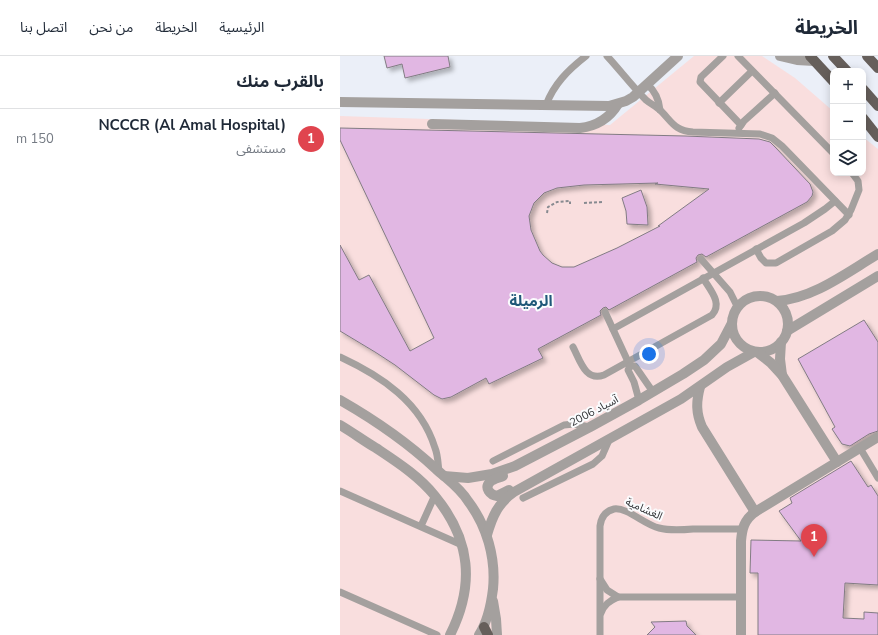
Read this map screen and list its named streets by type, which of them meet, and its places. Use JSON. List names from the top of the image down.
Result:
{
  "streets": {
    "street": ["آسياد 2006"],
    "lane": ["الغشامية"]
  },
  "districts": ["الرميلة"],
  "page": {
    "header": "الخريطة",
    "nav": [
      "الرئيسية",
      "الخريطة",
      "من نحن",
      "اتصل بنا"
    ],
    "heading": "بالقرب منك",
    "map_buttons": ["+", "−"],
    "list": [
      {
        "mark": "1",
        "name": "NCCCR (Al Amal Hospital)",
        "note": "مستشفى",
        "value": "150 m"
      }
    ],
    "pins": "1"
  }
}
